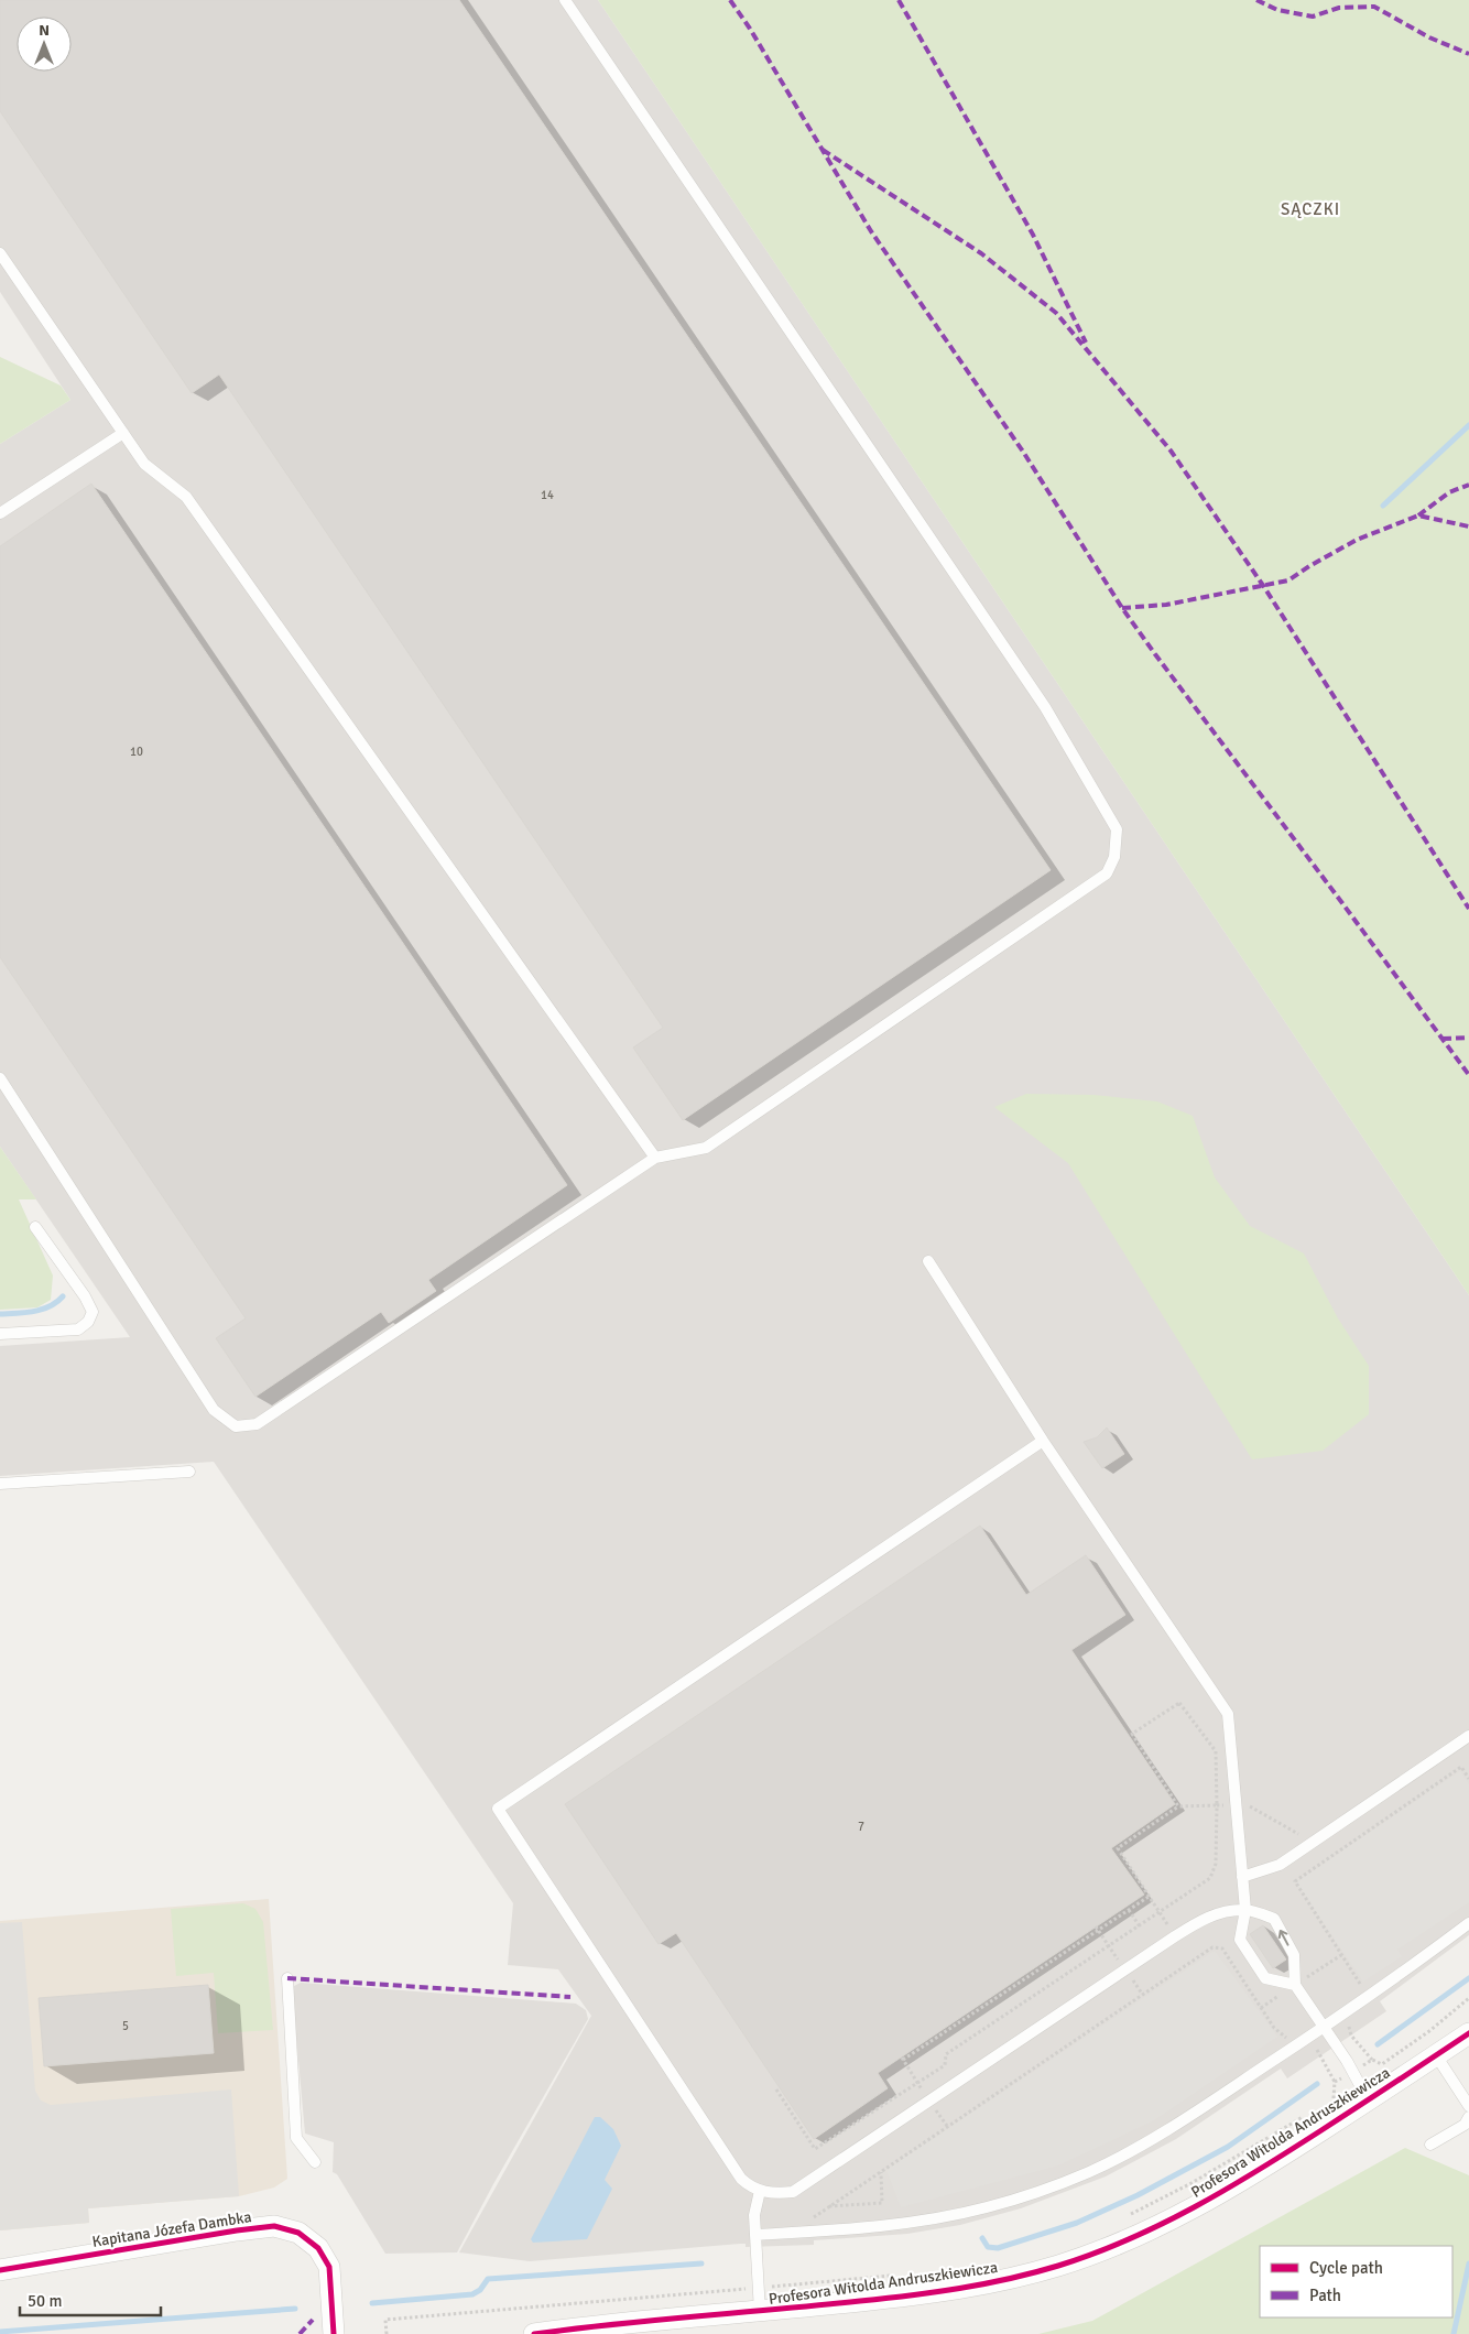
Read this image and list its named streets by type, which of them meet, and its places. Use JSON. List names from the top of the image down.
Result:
{
  "streets": {
    "street": ["Profesora Witolda Andruszkiewicza", "Kapitana Józefa Dambka"]
  },
  "districts": ["SĄCZKI"],
  "house_numbers": [
    "14",
    "10",
    "7",
    "5"
  ],
  "legend": ["Cycle path", "Path"],
  "scale_bar": "50 m",
  "north": "top"
}
